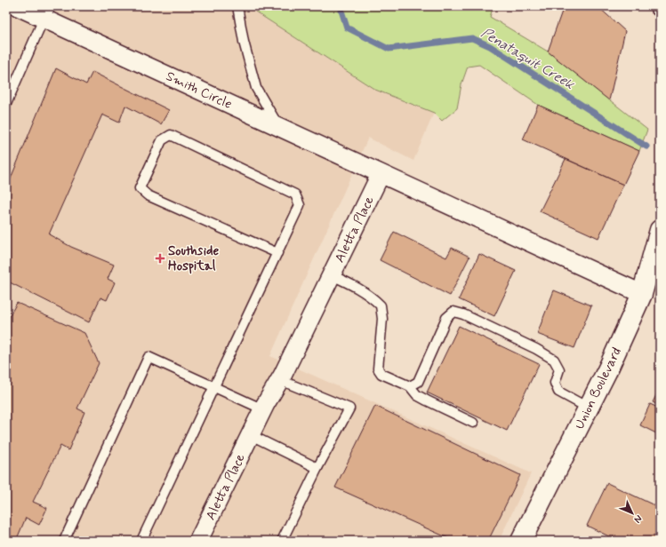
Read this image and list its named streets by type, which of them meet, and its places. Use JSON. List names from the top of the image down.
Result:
{
  "streets": {
    "main road": ["Union Boulevard"],
    "street": ["Smith Circle", "Aletta Place"]
  },
  "crossings": [
    ["Smith Circle", "Aletta Place"]
  ],
  "water": ["Penataquit Creek"],
  "places": {
    "health": ["Southside Hospital"]
  },
  "north": "bottom right"
}
